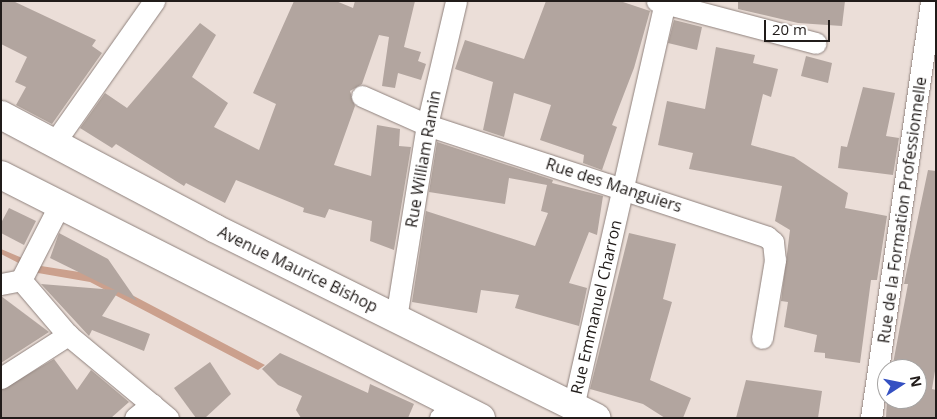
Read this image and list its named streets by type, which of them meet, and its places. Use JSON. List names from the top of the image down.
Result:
{
  "streets": {
    "main road": ["Avenue Maurice Bishop"],
    "street": [
      "Rue William Ramin",
      "Rue des Manguiers",
      "Rue de la Formation Professionnelle",
      "Rue Emmanuel Charron"
    ]
  },
  "crossings": [
    ["Rue William Ramin", "Rue des Manguiers"],
    ["Rue William Ramin", "Avenue Maurice Bishop"],
    ["Rue des Manguiers", "Rue Emmanuel Charron"],
    ["Avenue Maurice Bishop", "Rue Emmanuel Charron"]
  ],
  "scale_bar": "20 m",
  "north": "right"
}
